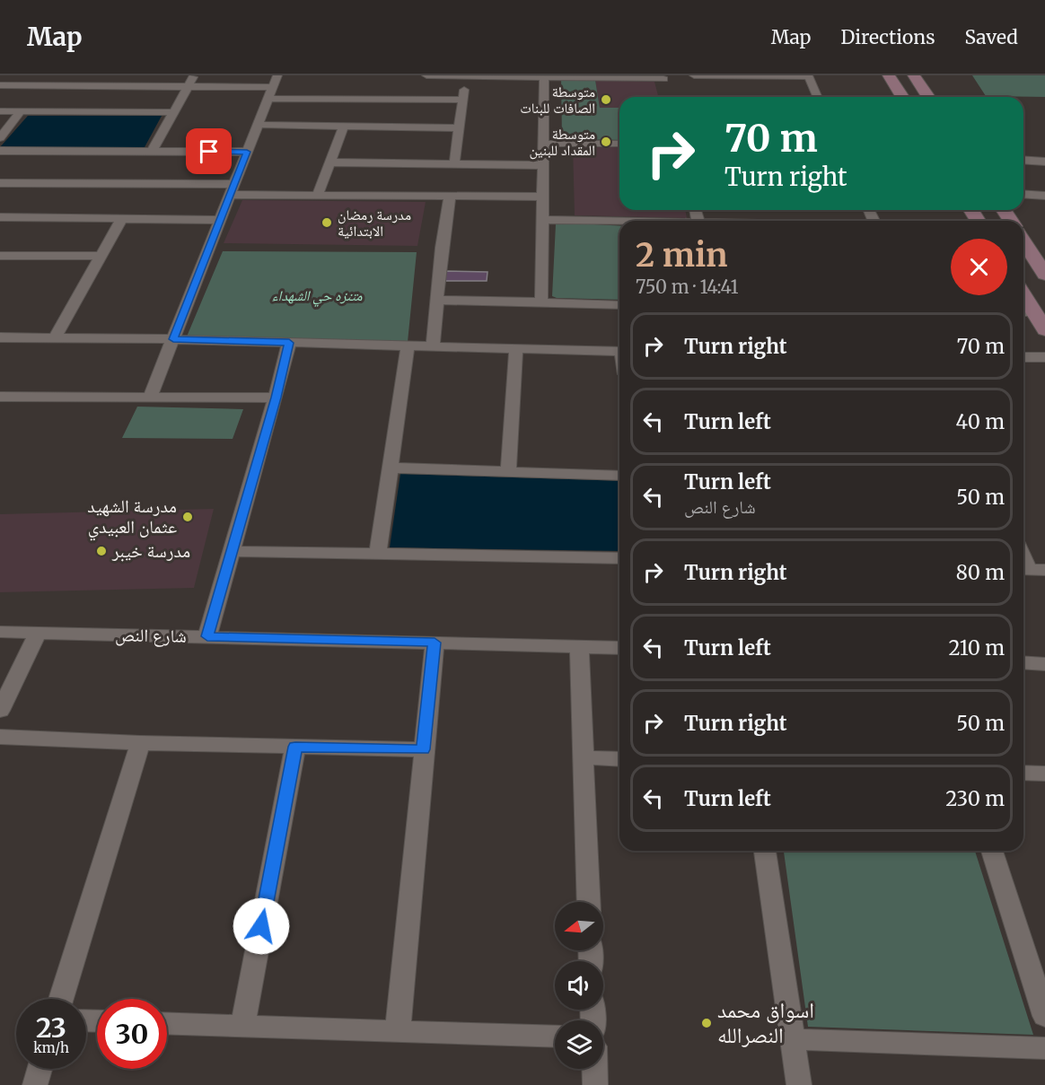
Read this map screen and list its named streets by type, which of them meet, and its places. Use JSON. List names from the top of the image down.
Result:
{
  "streets": {
    "street": ["شارع النص"]
  },
  "parks": ["متنزه حي الشهداء"],
  "places": [
    "متوسطة الصافات للبنات",
    "متوسطة المقداد للبنين",
    "مدرسة رمضان الابتدائية",
    "مدرسة الشهيد عثمان العبيدي",
    "مدرسة خيبر",
    "اسواق محمد النصرالله"
  ],
  "north": "left",
  "page": {
    "header": "Map",
    "nav": ["Map", "Directions", "Saved"],
    "turn": ["70 m", "Turn right"],
    "heading": ["2 min", "750 m · 14:41"],
    "list": [
      {
        "name": "Turn right",
        "value": "70 m"
      },
      {
        "name": "Turn left",
        "value": "40 m"
      },
      {
        "name": "Turn left",
        "note": "شارع النص",
        "value": "50 m"
      },
      {
        "name": "Turn right",
        "value": "80 m"
      },
      {
        "name": "Turn left",
        "value": "210 m"
      },
      {
        "name": "Turn right",
        "value": "50 m"
      },
      {
        "name": "Turn left",
        "value": "230 m"
      }
    ],
    "speed": "23 km/h",
    "limit": "30"
  }
}
